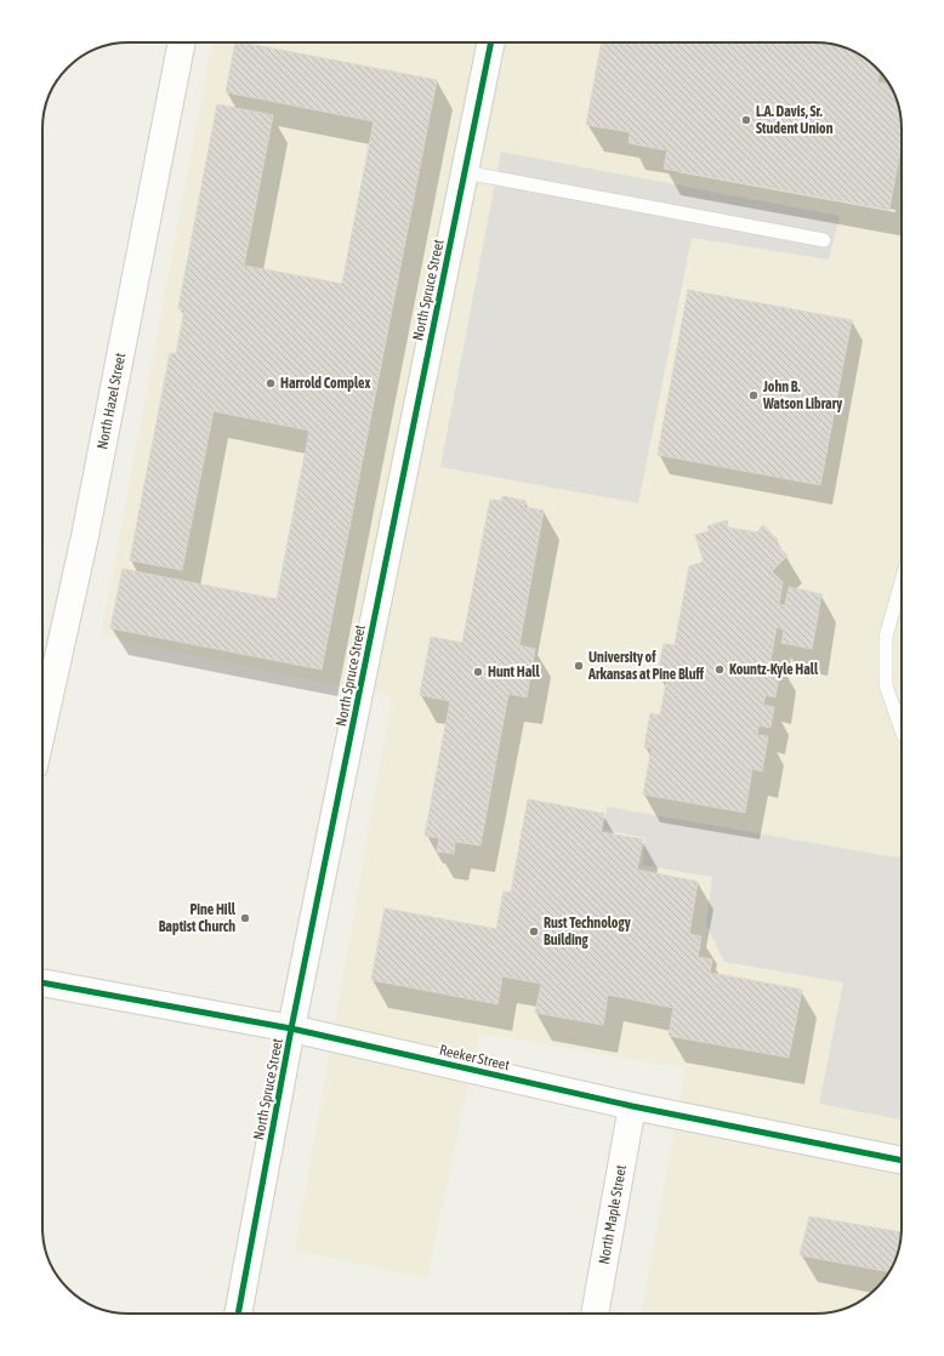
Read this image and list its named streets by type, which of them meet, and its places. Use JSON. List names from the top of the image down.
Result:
{
  "streets": {
    "street": [
      "North Spruce Street",
      "North Hazel Street",
      "Reeker Street",
      "North Maple Street"
    ]
  },
  "crossings": [
    ["North Spruce Street", "Reeker Street"],
    ["Reeker Street", "North Maple Street"]
  ],
  "places": [
    "L.A. Davis, Sr. Student Union",
    "Harrold Complex",
    "John B. Watson Library",
    "University of Arkansas at Pine Bluff",
    "Kountz-Kyle Hall",
    "Hunt Hall",
    "Pine Hill Baptist Church",
    "Rust Technology Building"
  ]
}
